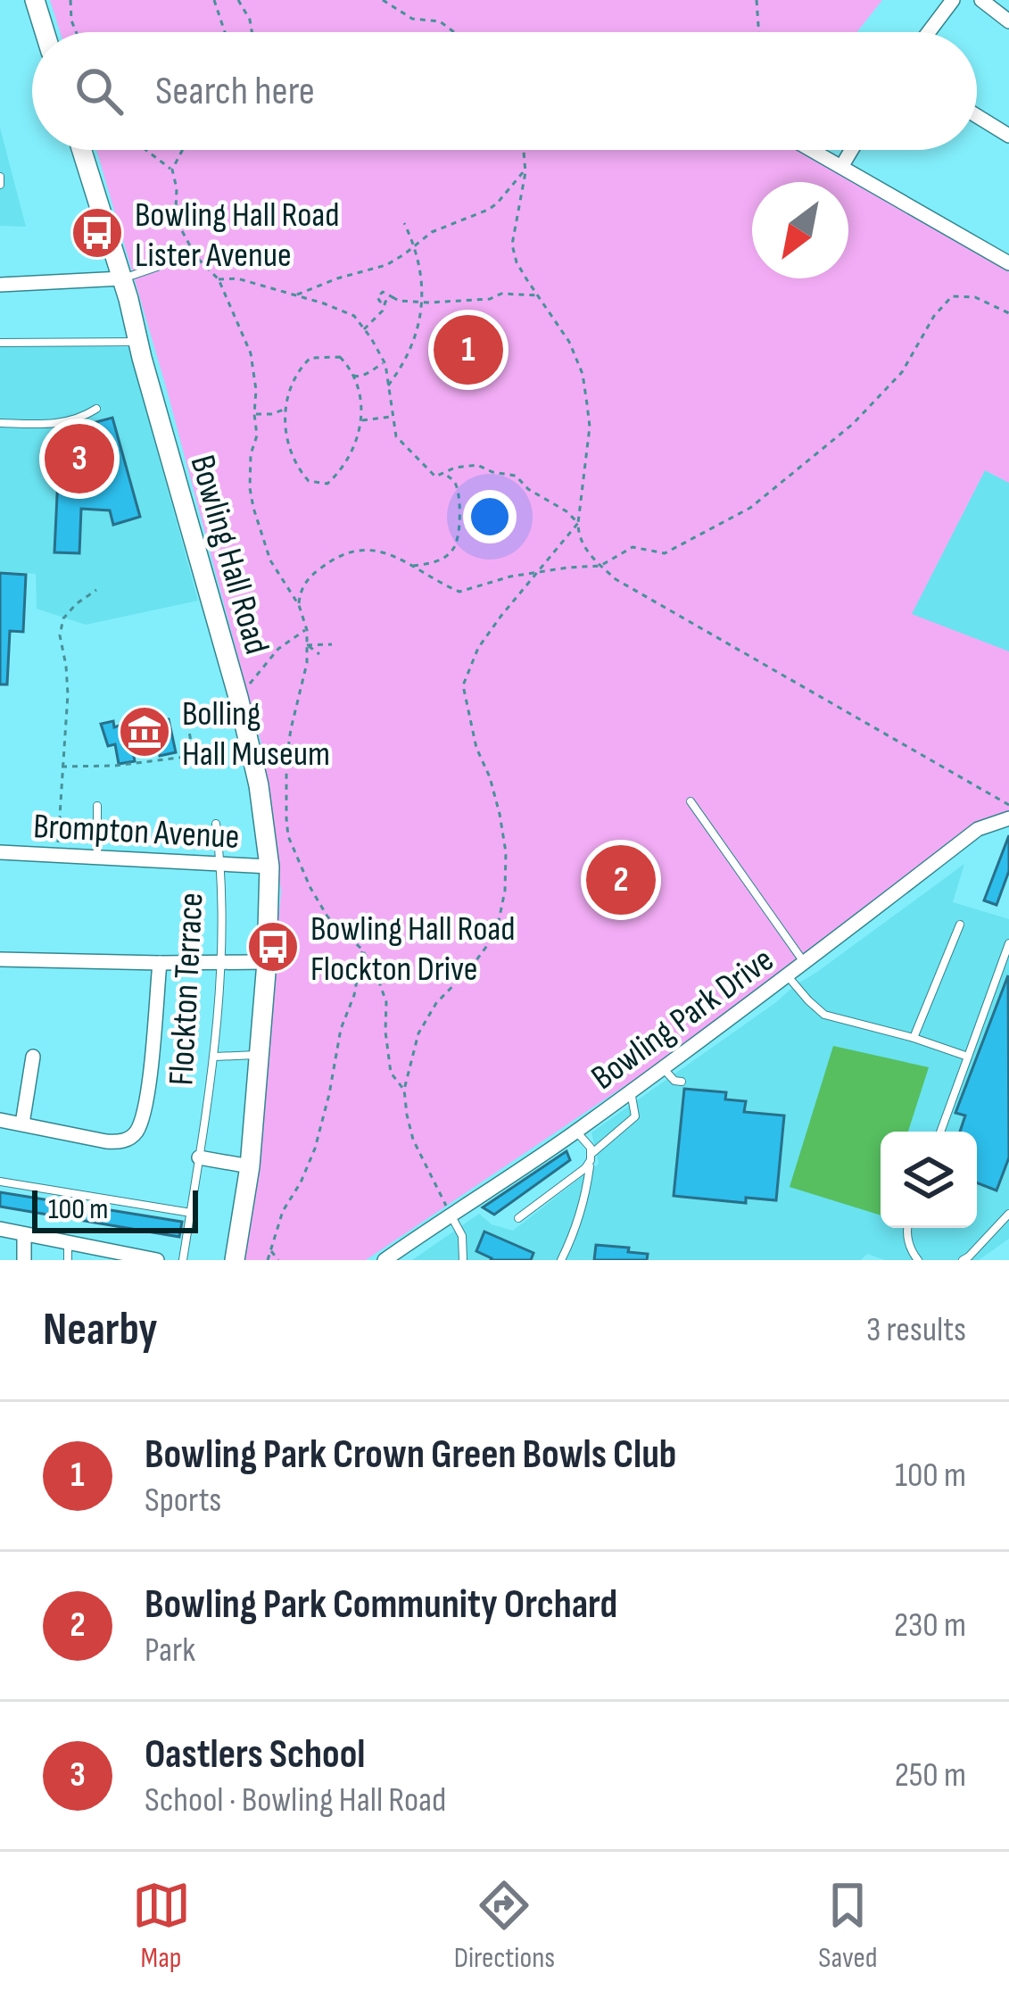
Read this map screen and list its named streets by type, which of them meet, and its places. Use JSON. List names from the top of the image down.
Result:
{
  "streets": {
    "street": ["Bowling Hall Road", "Brompton Avenue", "Bowling Park Drive"],
    "lane": ["Flockton Terrace"]
  },
  "crossings": [
    ["Bowling Hall Road", "Brompton Avenue"],
    ["Brompton Avenue", "Flockton Terrace"]
  ],
  "places": {
    "bus stop": ["Bowling Hall Road Lister Avenue", "Bowling Hall Road Flockton Drive"],
    "museum": ["Bolling Hall Museum"]
  },
  "scale_bar": "100 m",
  "north": "bottom left",
  "page": {
    "search": "Search here",
    "pins": ["1", "3", "2"],
    "scale": "100 m",
    "heading": ["Nearby", "3 results"],
    "list": [
      {
        "mark": "1",
        "name": "Bowling Park Crown Green Bowls Club",
        "note": "Sports",
        "value": "100 m"
      },
      {
        "mark": "2",
        "name": "Bowling Park Community Orchard",
        "note": "Park",
        "value": "230 m"
      },
      {
        "mark": "3",
        "name": "Oastlers School",
        "note": "School · Bowling Hall Road",
        "value": "250 m"
      }
    ],
    "nav": ["Map", "Directions", "Saved"]
  }
}
